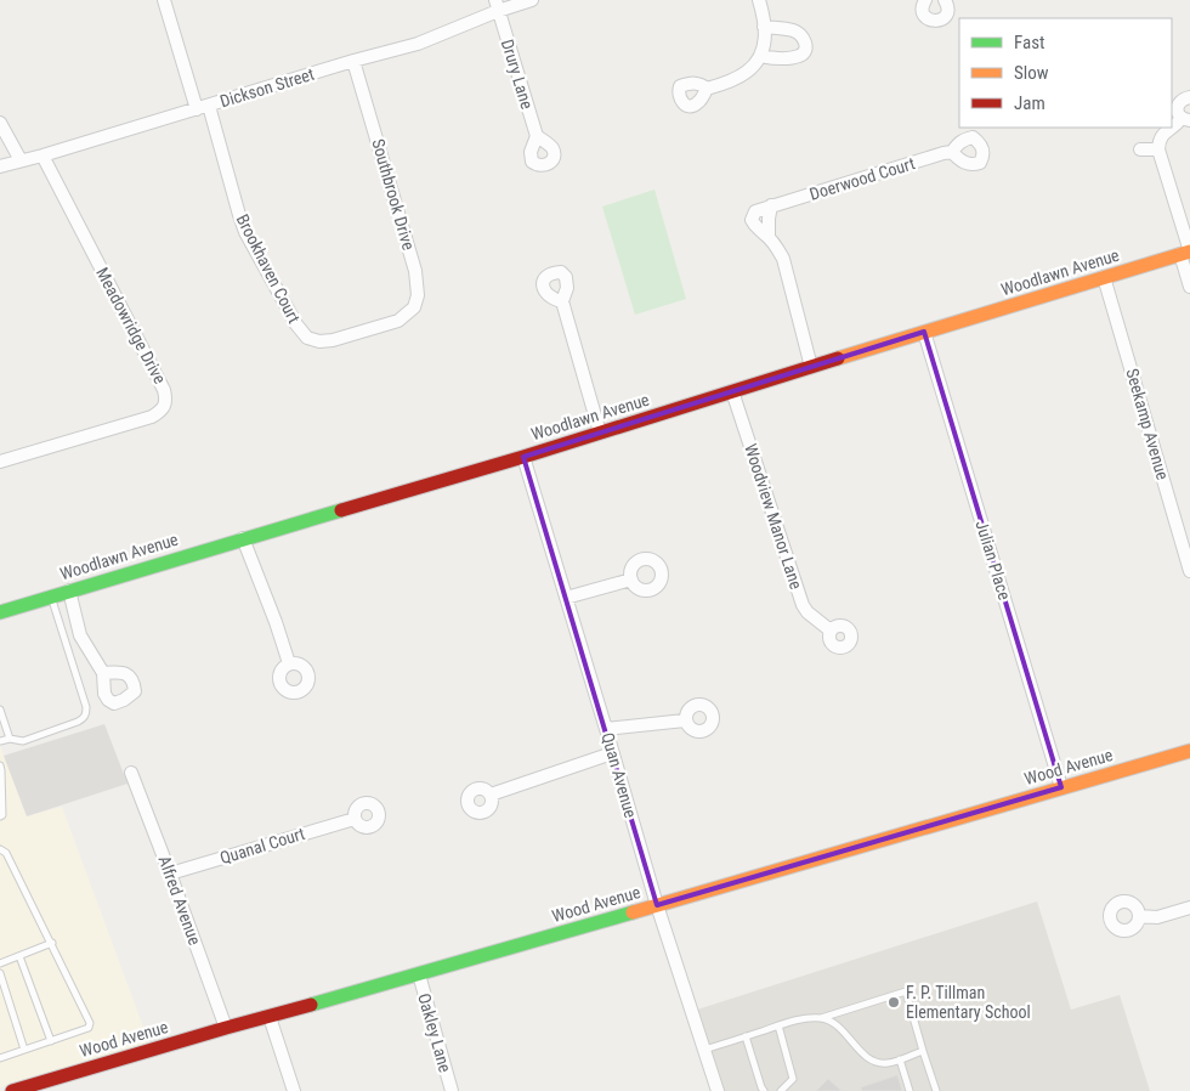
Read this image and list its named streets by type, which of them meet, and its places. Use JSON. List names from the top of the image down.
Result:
{
  "streets": {
    "street": [
      "Drury Lane",
      "Dickson Street",
      "Doerwood Court",
      "Southbrook Drive",
      "Brookhaven Court",
      "Woodlawn Avenue",
      "Meadowridge Drive",
      "Seekamp Avenue",
      "Woodview Manor Lane",
      "Julian Place",
      "Wood Avenue",
      "Quan Avenue",
      "Quanal Court",
      "Alfred Avenue",
      "Oakley Lane"
    ]
  },
  "crossings": [
    ["Drury Lane", "Dickson Street"],
    ["Dickson Street", "Southbrook Drive"],
    ["Dickson Street", "Brookhaven Court"],
    ["Dickson Street", "Meadowridge Drive"],
    ["Doerwood Court", "Woodlawn Avenue"],
    ["Southbrook Drive", "Brookhaven Court"],
    ["Woodlawn Avenue", "Seekamp Avenue"],
    ["Woodlawn Avenue", "Woodview Manor Lane"],
    ["Woodlawn Avenue", "Julian Place"],
    ["Woodlawn Avenue", "Quan Avenue"],
    ["Julian Place", "Wood Avenue"],
    ["Wood Avenue", "Quan Avenue"],
    ["Wood Avenue", "Alfred Avenue"],
    ["Wood Avenue", "Oakley Lane"],
    ["Quanal Court", "Alfred Avenue"]
  ],
  "places": ["F. P. Tillman Elementary School"],
  "legend": ["Fast", "Slow", "Jam"]
}
